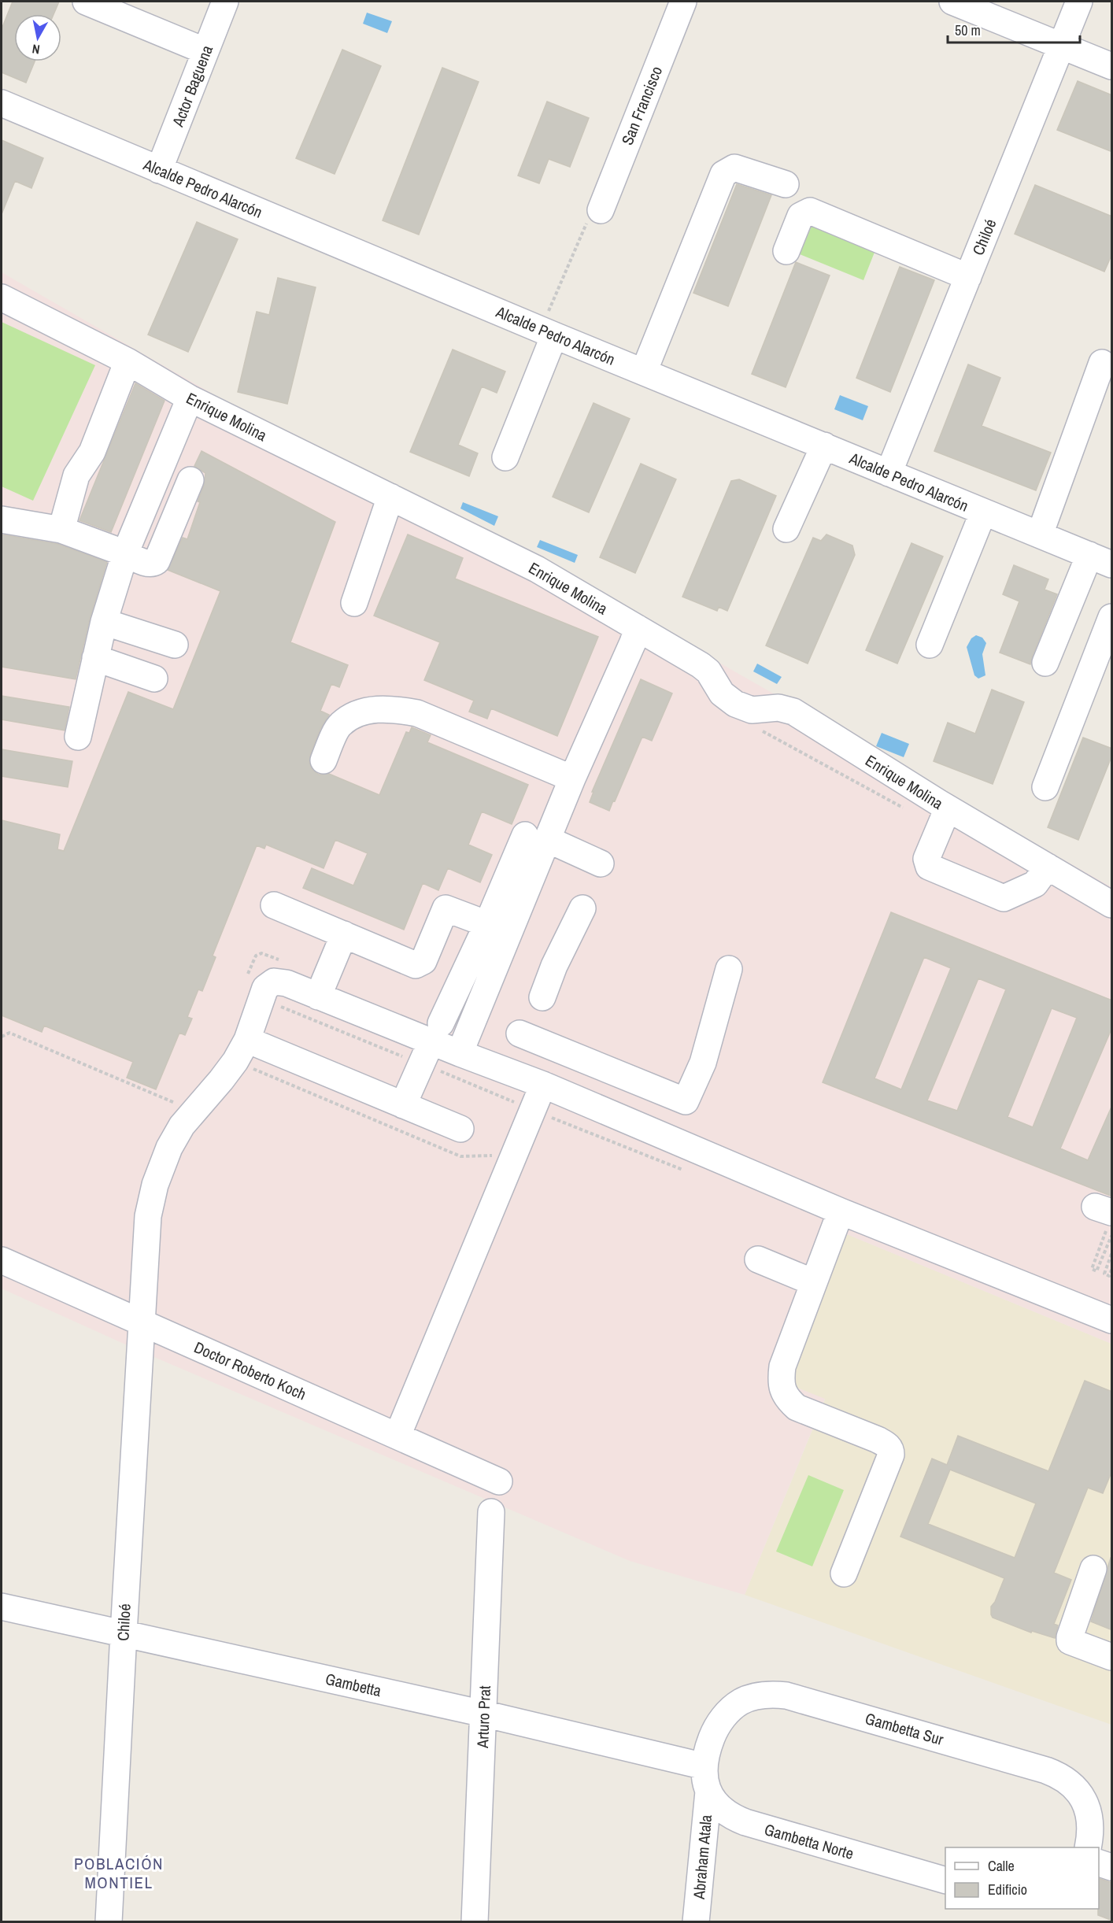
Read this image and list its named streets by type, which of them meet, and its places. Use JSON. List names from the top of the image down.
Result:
{
  "streets": {
    "street": [
      "Actor Baguena",
      "San Francisco",
      "Alcalde Pedro Alarcón",
      "Chiloé",
      "Enrique Molina",
      "Doctor Roberto Koch",
      "Gambetta",
      "Arturo Prat",
      "Gambetta Sur",
      "Gambetta Norte",
      "Abraham Atala"
    ]
  },
  "crossings": [
    ["Actor Baguena", "Alcalde Pedro Alarcón"],
    ["Alcalde Pedro Alarcón", "Chiloé"],
    ["Chiloé", "Doctor Roberto Koch"],
    ["Chiloé", "Gambetta"],
    ["Gambetta", "Arturo Prat"],
    ["Gambetta", "Gambetta Sur"],
    ["Gambetta", "Gambetta Norte"],
    ["Gambetta Sur", "Gambetta Norte"],
    ["Gambetta Norte", "Abraham Atala"]
  ],
  "districts": ["POBLACIÓN MONTIEL"],
  "legend": ["Calle", "Edificio"],
  "scale_bar": "50 m",
  "north": "bottom"
}
